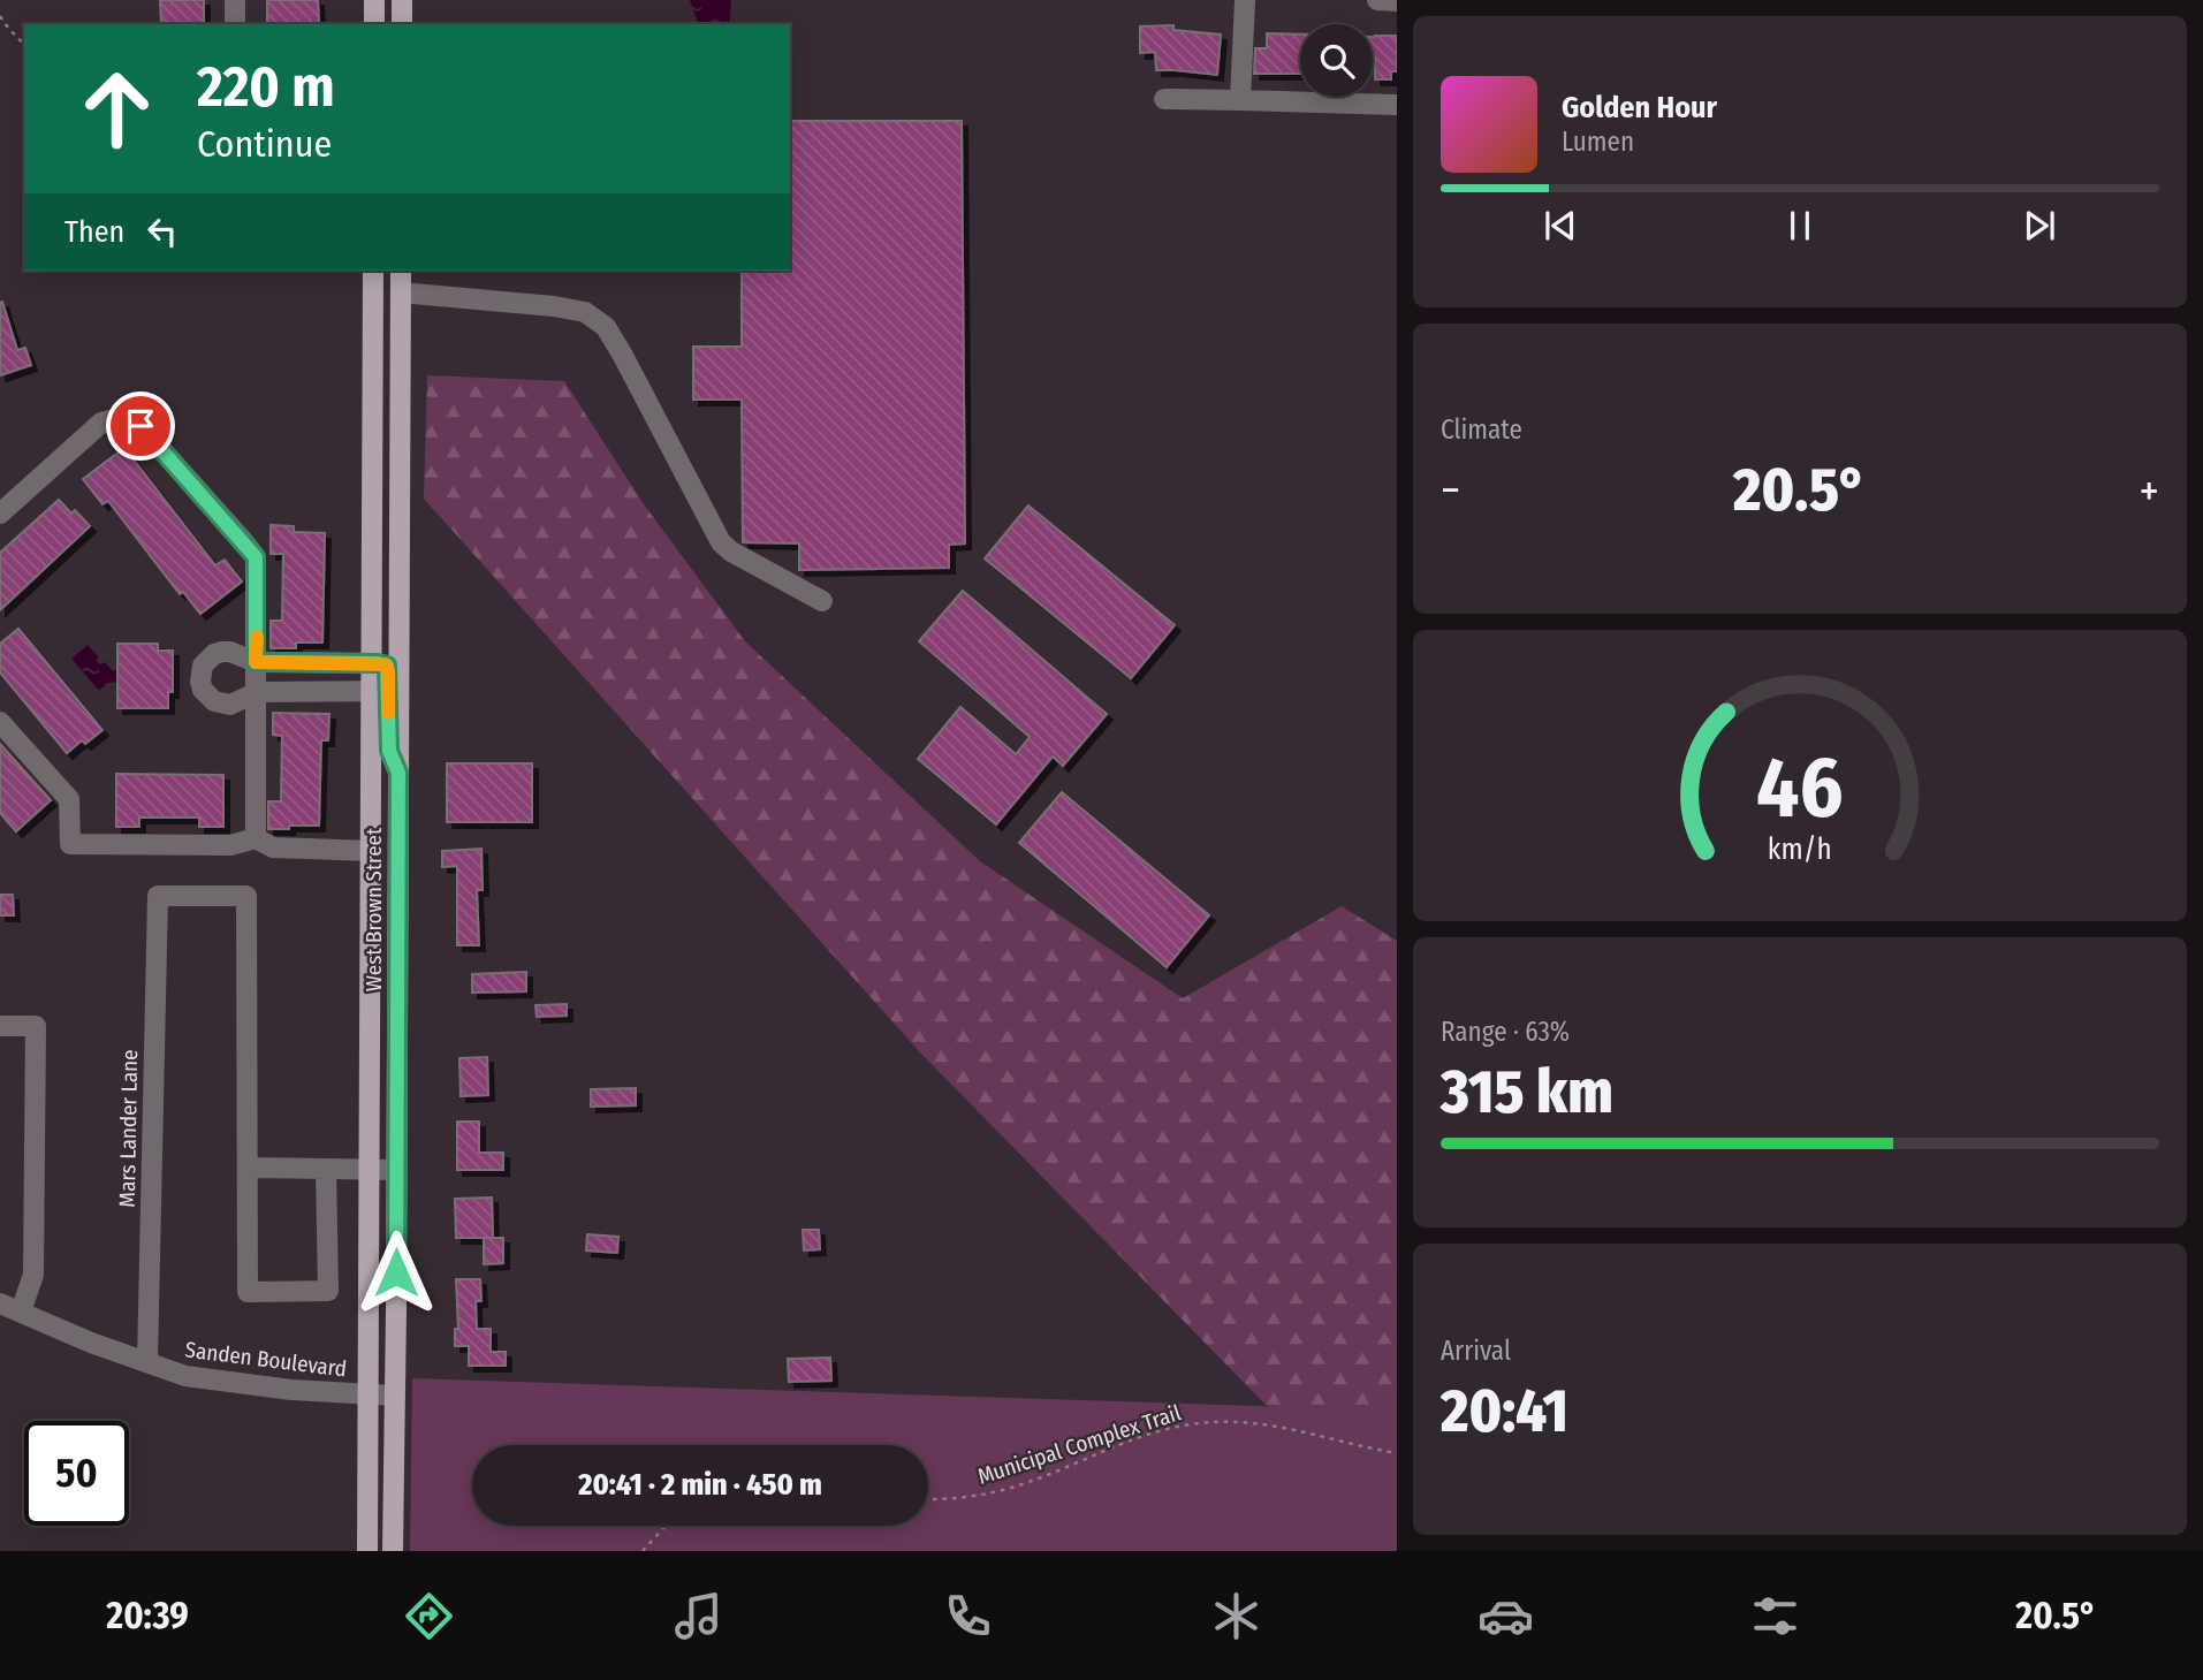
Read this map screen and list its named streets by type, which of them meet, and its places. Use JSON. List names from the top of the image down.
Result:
{
  "streets": {
    "main road": ["West Brown Street"],
    "street": ["Mars Lander Lane", "Sanden Boulevard"],
    "path": ["Municipal Complex Trail"]
  },
  "crossings": [
    ["West Brown Street", "Sanden Boulevard"],
    ["Mars Lander Lane", "Sanden Boulevard"]
  ],
  "page": {
    "turn": ["220 m", "Continue"],
    "song": ["Golden Hour", "Lumen"],
    "then": "Then",
    "tile": [
      "Climate",
      ["Range · 63%", "315 km"],
      ["Arrival", "20:41"]
    ],
    "heat": ["−", "20.5°", "+"],
    "limit": "50",
    "trip": "20:41 · 2 min · 450 m",
    "tabs": ["20:39", "20.5°"],
    "gauge": ["46", "km/h"]
  }
}
